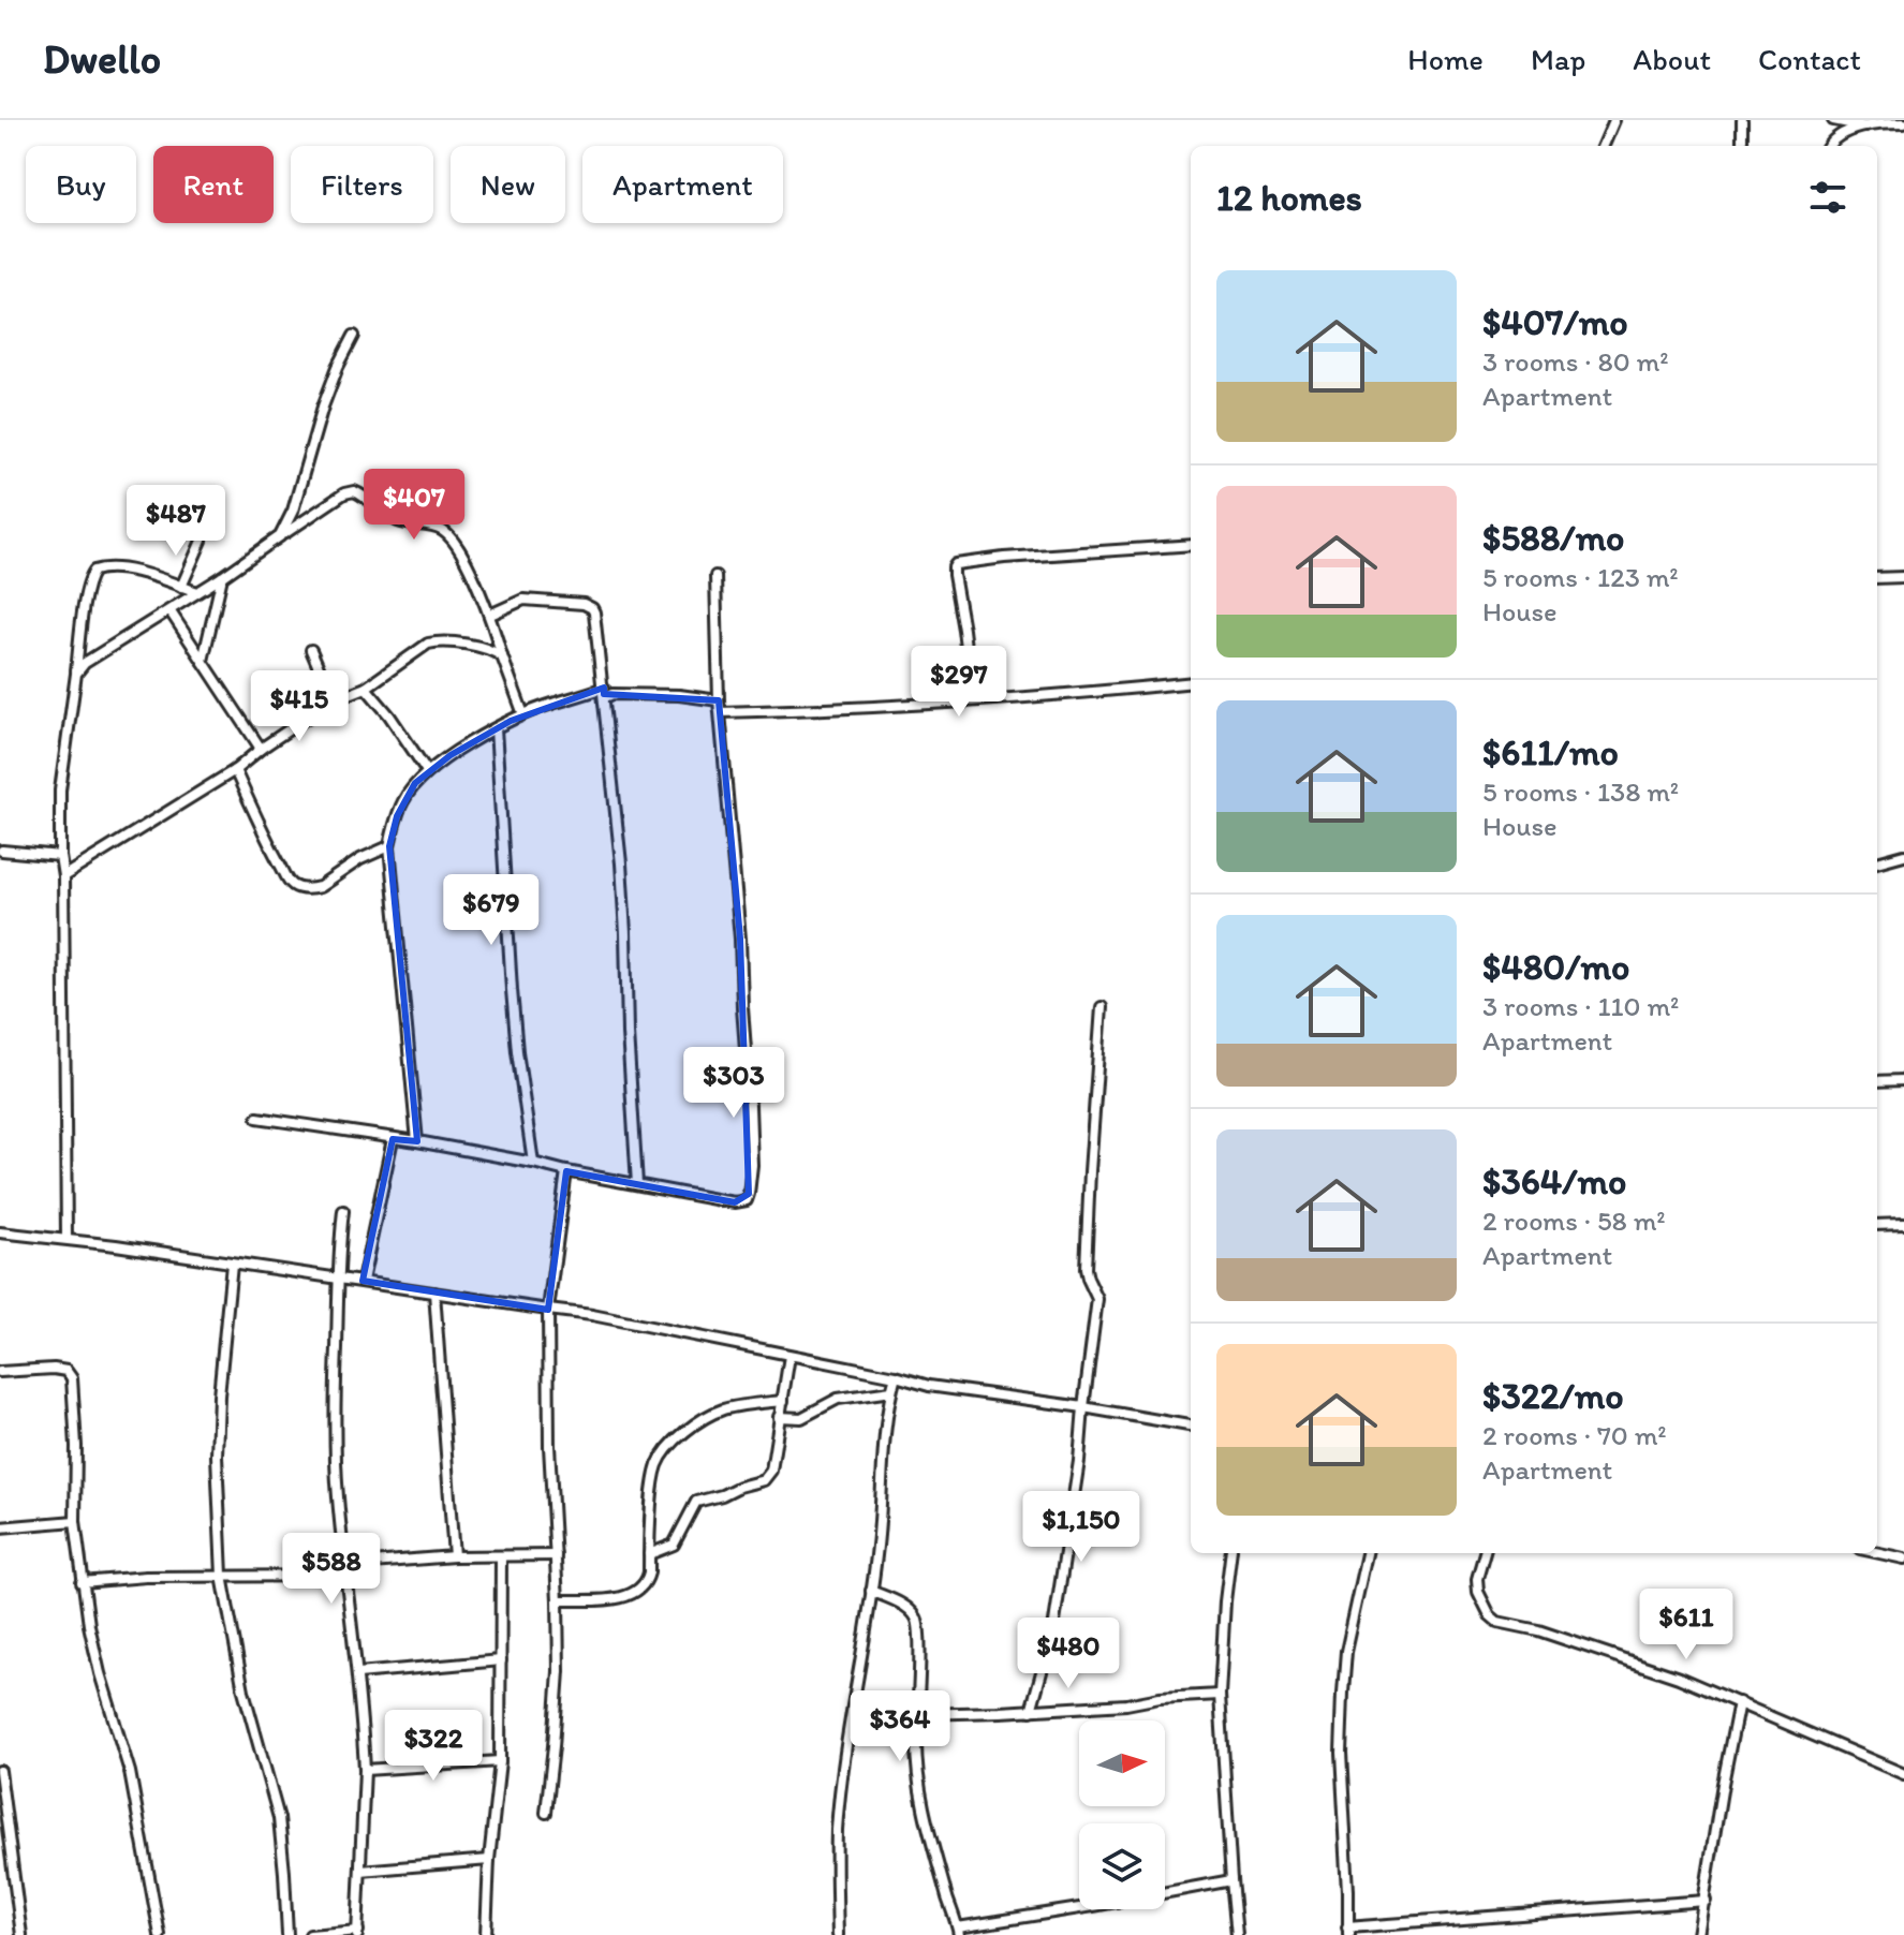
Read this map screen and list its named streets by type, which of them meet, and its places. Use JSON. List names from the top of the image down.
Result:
{
  "north": "right",
  "page": {
    "header": "Dwello",
    "nav": [
      "Home",
      "Map",
      "About",
      "Contact"
    ],
    "chip": [
      "Buy",
      "Rent",
      "Filters",
      "New",
      "Apartment"
    ],
    "heading": "12 homes",
    "list": [
      {
        "name": "$407/mo",
        "note": "3 rooms · 80 m² · Apartment"
      },
      {
        "name": "$588/mo",
        "note": "5 rooms · 123 m² · House"
      },
      {
        "name": "$611/mo",
        "note": "5 rooms · 138 m² · House"
      },
      {
        "name": "$480/mo",
        "note": "3 rooms · 110 m² · Apartment"
      },
      {
        "name": "$364/mo",
        "note": "2 rooms · 58 m² · Apartment"
      },
      {
        "name": "$322/mo",
        "note": "2 rooms · 70 m² · Apartment"
      }
    ],
    "price": [
      "$407",
      "$487",
      "$297",
      "$415",
      "$679",
      "$303",
      "$1,150",
      "$588",
      "$611",
      "$480",
      "$364",
      "$322"
    ]
  }
}
